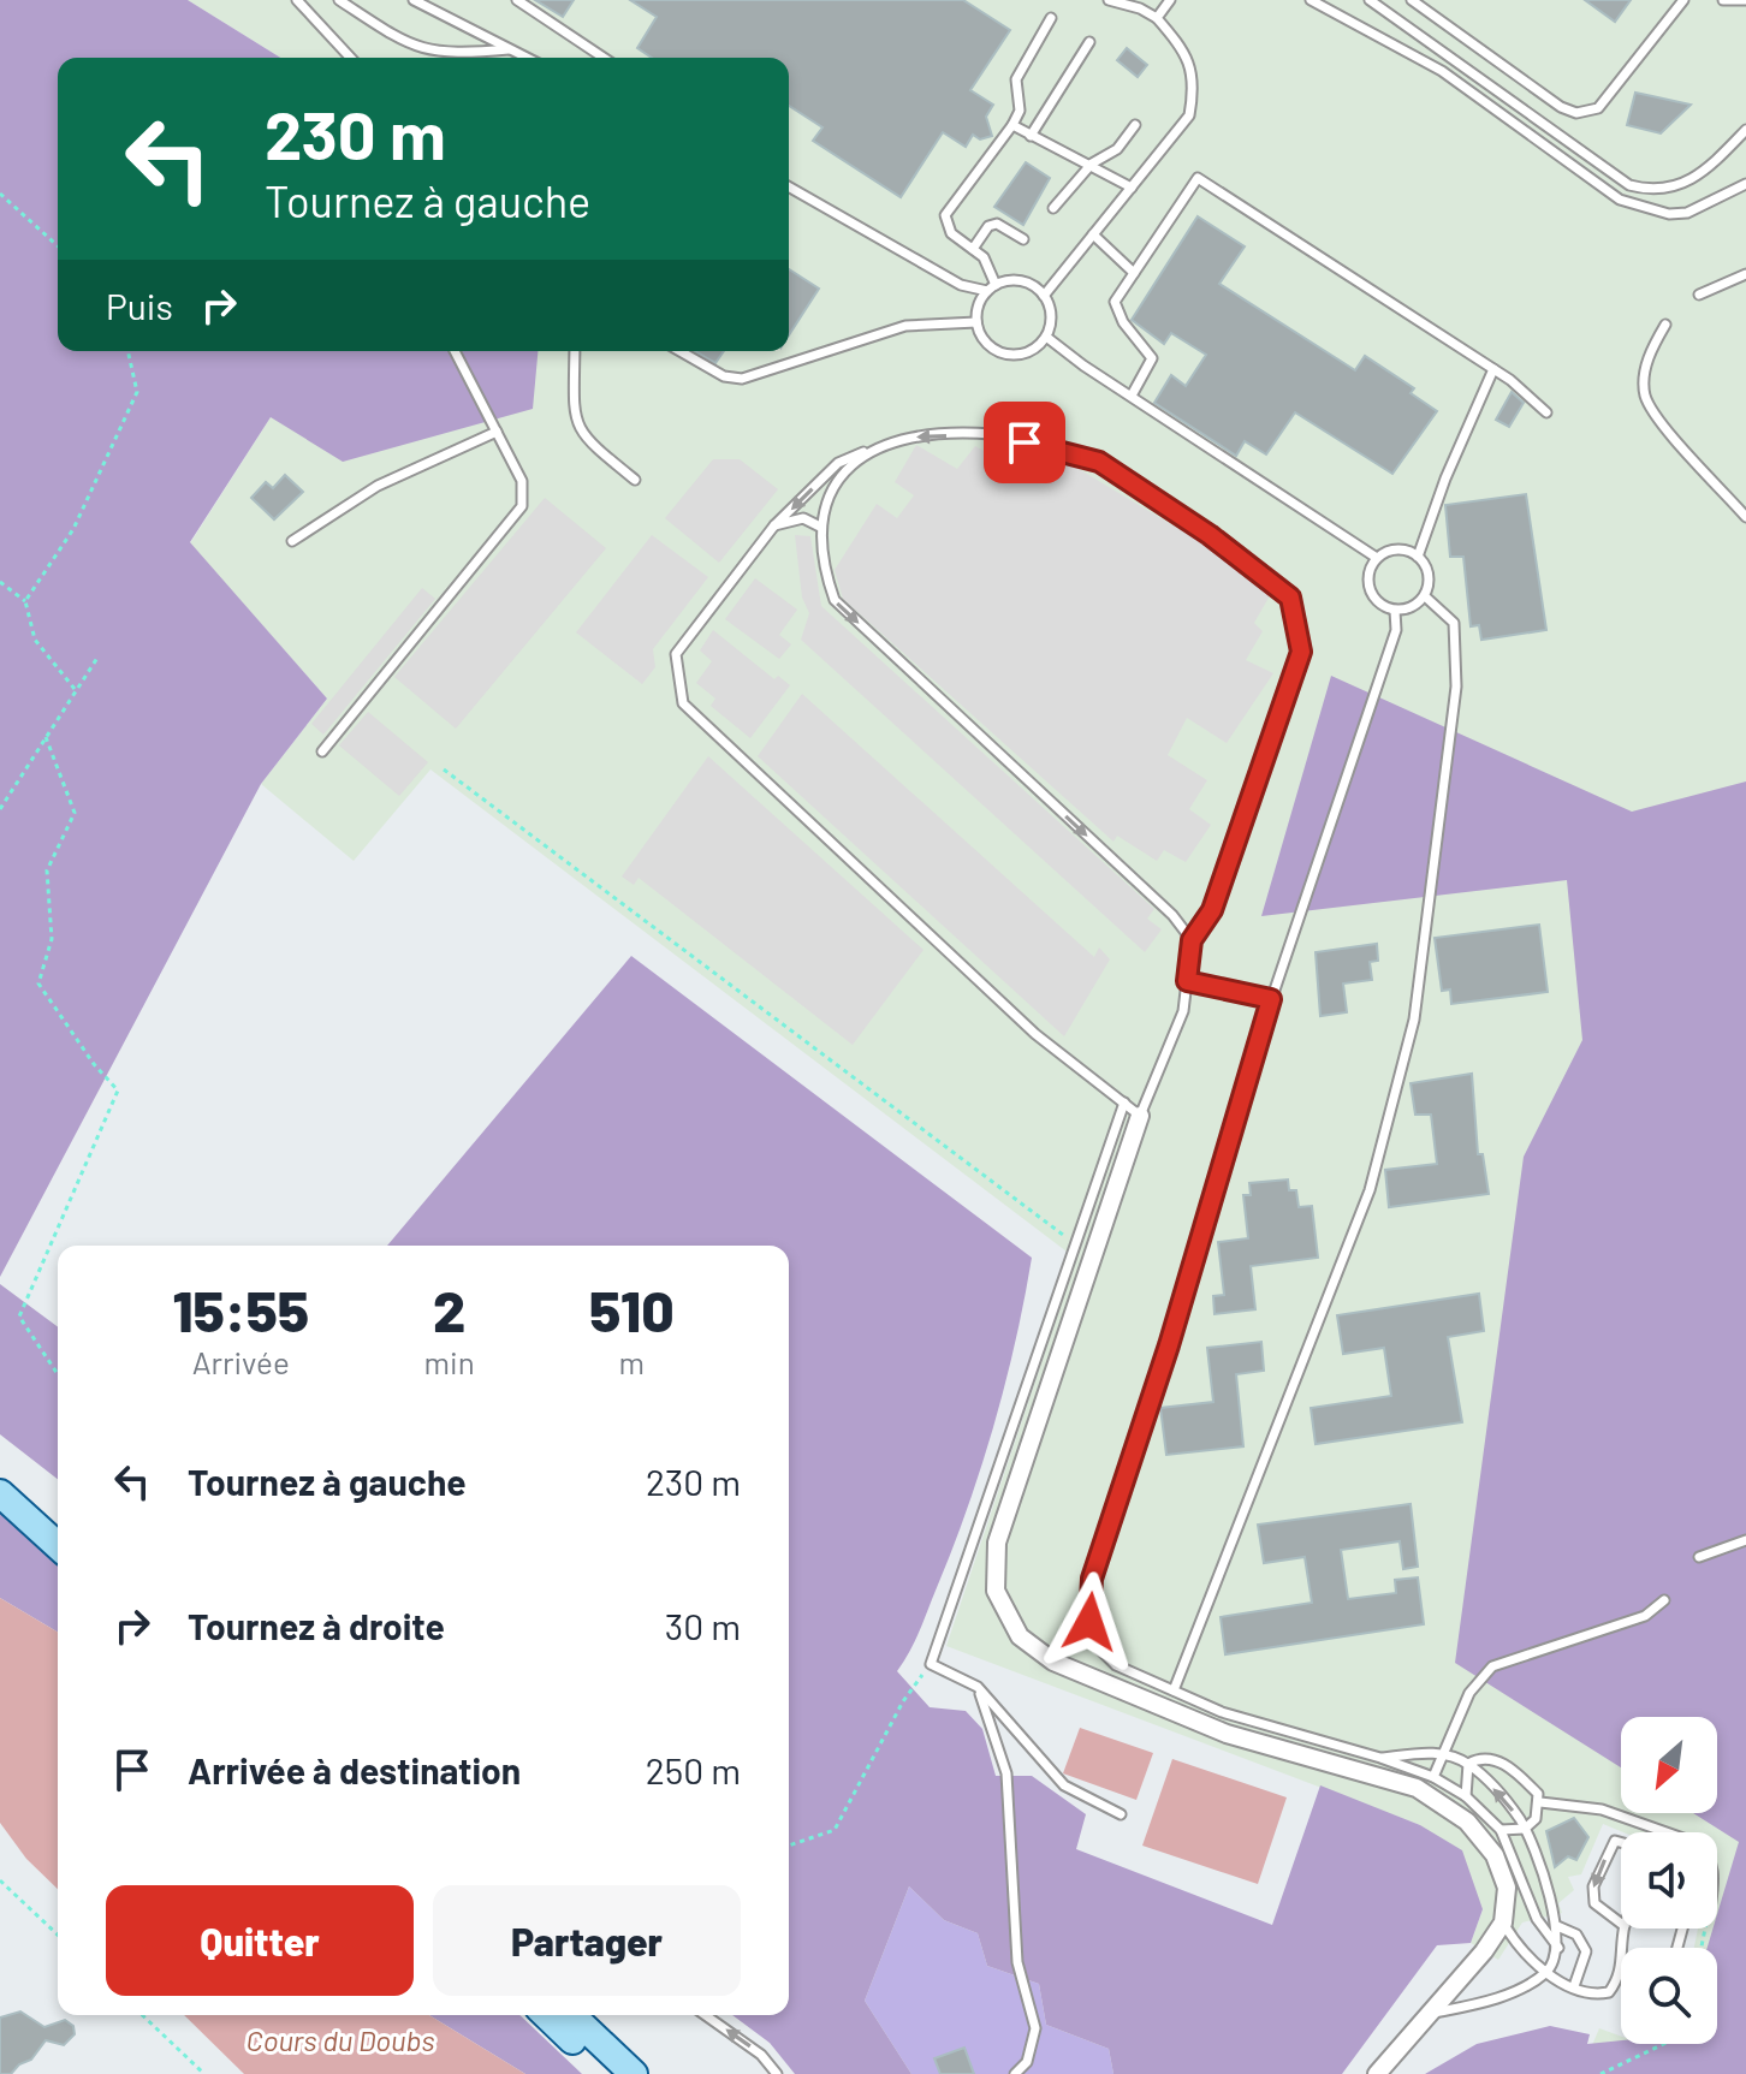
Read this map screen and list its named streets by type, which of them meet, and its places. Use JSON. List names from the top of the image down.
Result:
{
  "water": ["Cours du Doubs"],
  "north": "bottom left",
  "page": {
    "turn": ["230 m", "Tournez à gauche"],
    "then": "Puis",
    "eta": [
      "15:55",
      "Arrivée",
      "2",
      "min",
      "510",
      "m"
    ],
    "list": [
      {
        "name": "Tournez à gauche",
        "value": "230 m"
      },
      {
        "name": "Tournez à droite",
        "value": "30 m"
      },
      {
        "name": "Arrivée à destination",
        "value": "250 m"
      }
    ],
    "buttons": ["Quitter", "Partager"]
  }
}
